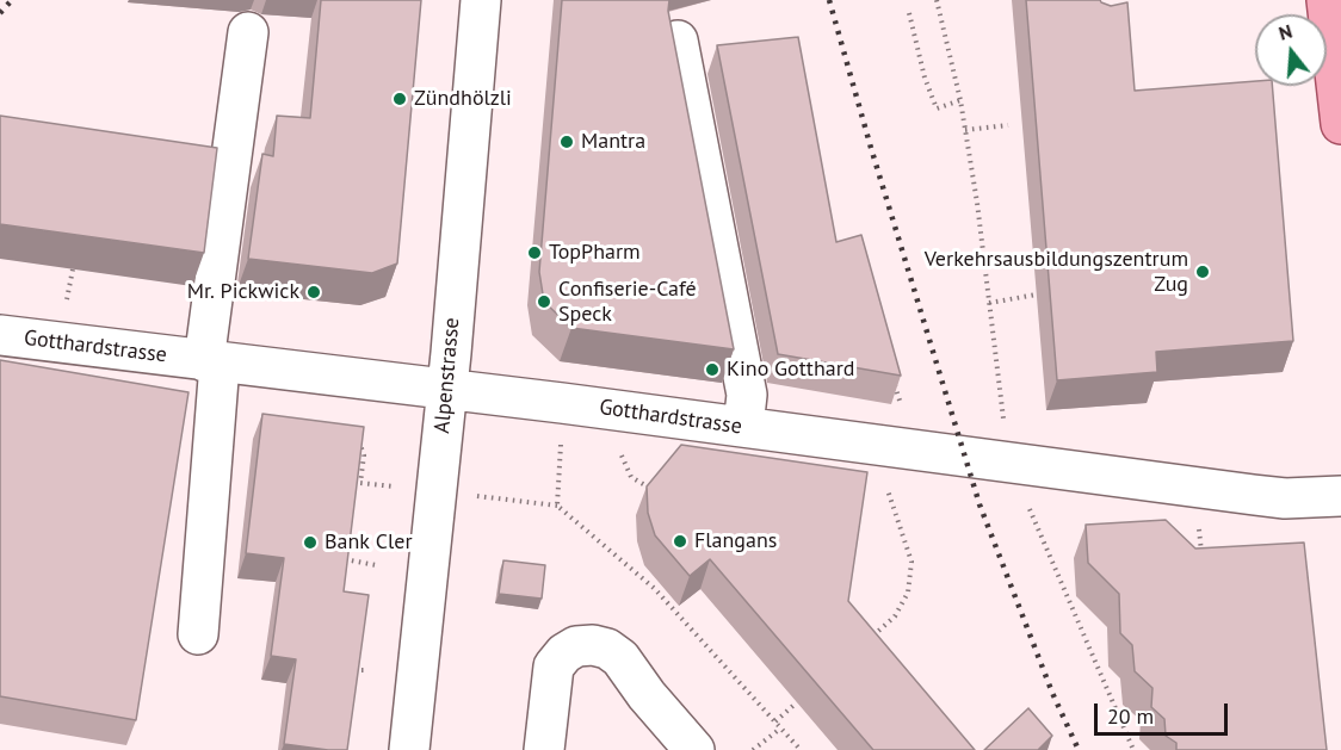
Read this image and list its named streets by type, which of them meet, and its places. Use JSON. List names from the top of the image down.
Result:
{
  "streets": {
    "street": ["Gotthardstrasse", "Alpenstrasse"]
  },
  "crossings": [
    ["Gotthardstrasse", "Alpenstrasse"]
  ],
  "places": [
    "Zündhölzli",
    "Mantra",
    "TopPharm",
    "Verkehrsausbildungszentrum Zug",
    "Mr. Pickwick",
    "Confiserie-Café Speck",
    "Kino Gotthard",
    "Flangans",
    "Bank Cler"
  ],
  "scale_bar": "20 m",
  "north": "top"
}
